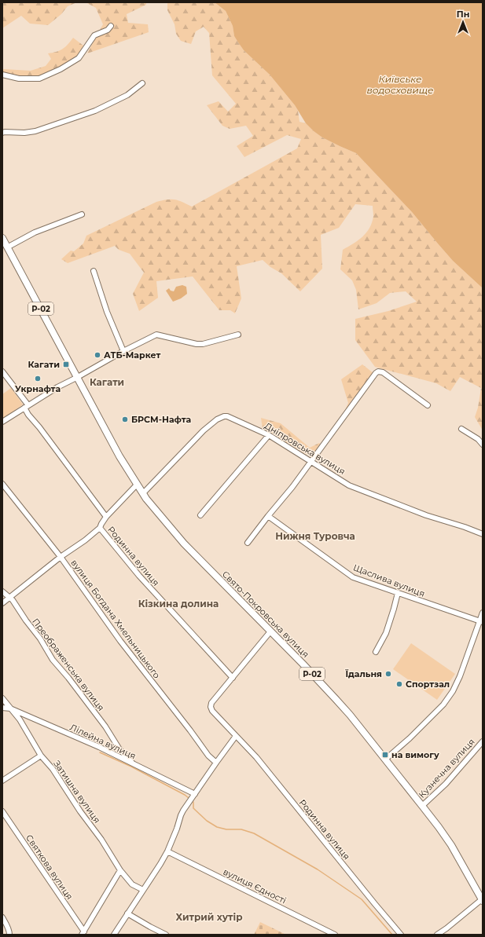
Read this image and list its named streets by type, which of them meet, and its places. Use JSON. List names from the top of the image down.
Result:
{
  "streets": {
    "main road": ["Р-02", "Свято-Покровська вулиця"],
    "street": [
      "Дніпровська вулиця",
      "Родинна вулиця",
      "Щаслива вулиця",
      "вулиця Богдана Хмельницького",
      "Преображенська вулиця",
      "Лілейна вулиця",
      "Кузнечна вулиця",
      "Затишна вулиця",
      "Святкова вулиця",
      "вулиця Єдності"
    ]
  },
  "crossings": [
    ["Р-02", "Свято-Покровська вулиця"],
    ["Дніпровська вулиця", "Свято-Покровська вулиця"],
    ["Свято-Покровська вулиця", "Кузнечна вулиця"],
    ["Преображенська вулиця", "Лілейна вулиця"],
    ["Лілейна вулиця", "Затишна вулиця"]
  ],
  "districts": [
    "Кагати",
    "Нижня Туровча",
    "Кізкина долина",
    "Хитрий хутір"
  ],
  "water": ["Київське водосховище"],
  "places": {
    "other": [
      "АТБ-Маркет",
      "Укрнафта",
      "БРСМ-Нафта",
      "Їдальня",
      "Спортзал"
    ],
    "transit": ["Кагати", "на вимогу"]
  },
  "north": "top"
}
